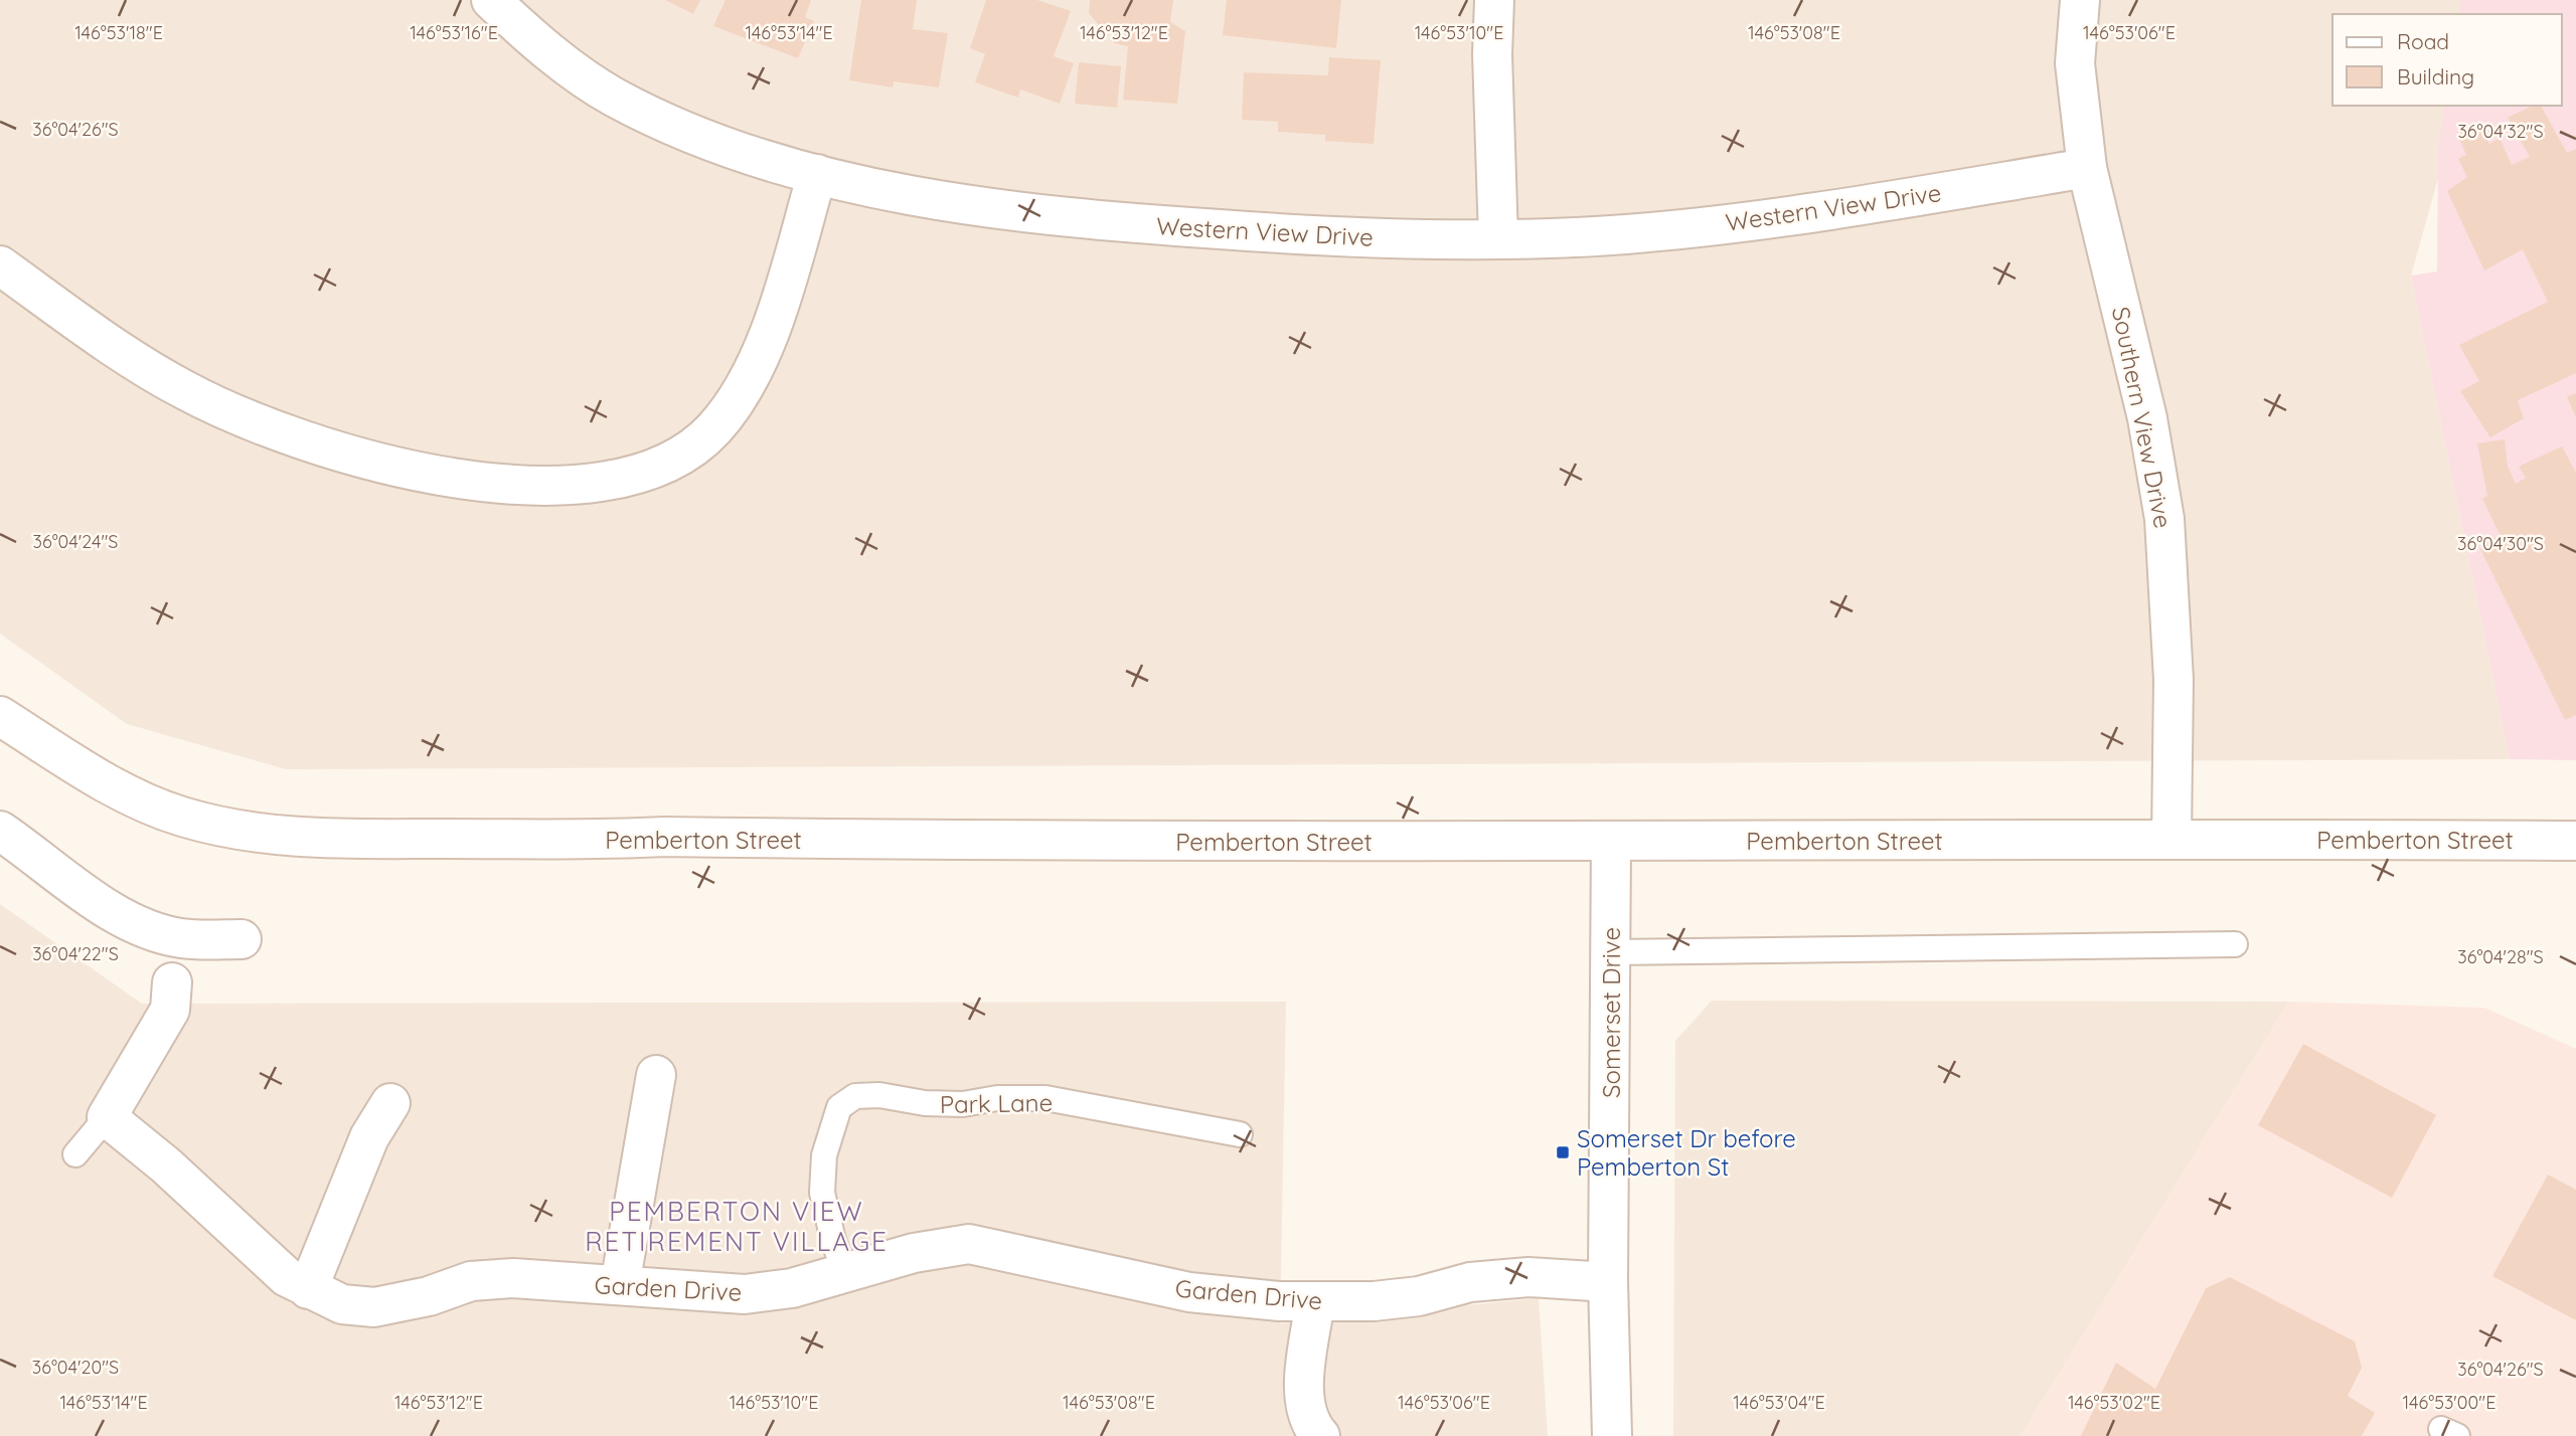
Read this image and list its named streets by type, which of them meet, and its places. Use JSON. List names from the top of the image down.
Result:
{
  "streets": {
    "street": [
      "Western View Drive",
      "Southern View Drive",
      "Pemberton Street",
      "Somerset Drive",
      "Garden Drive"
    ],
    "lane": ["Park Lane"]
  },
  "crossings": [
    ["Western View Drive", "Southern View Drive"],
    ["Southern View Drive", "Pemberton Street"],
    ["Pemberton Street", "Somerset Drive"],
    ["Somerset Drive", "Garden Drive"],
    ["Park Lane", "Garden Drive"]
  ],
  "districts": ["PEMBERTON VIEW RETIREMENT VILLAGE"],
  "places": {
    "transit": ["Somerset Dr before Pemberton St"]
  },
  "legend": ["Road", "Building"],
  "coordinates": [
    "146°53'18\"E",
    "146°53'16\"E",
    "146°53'14\"E",
    "146°53'12\"E",
    "146°53'10\"E",
    "146°53'08\"E",
    "146°53'06\"E",
    "36°04'26\"S",
    "36°04'32\"S",
    "36°04'24\"S",
    "36°04'30\"S",
    "36°04'22\"S",
    "36°04'28\"S",
    "36°04'20\"S",
    "146°53'04\"E",
    "146°53'02\"E",
    "146°53'00\"E"
  ]
}
